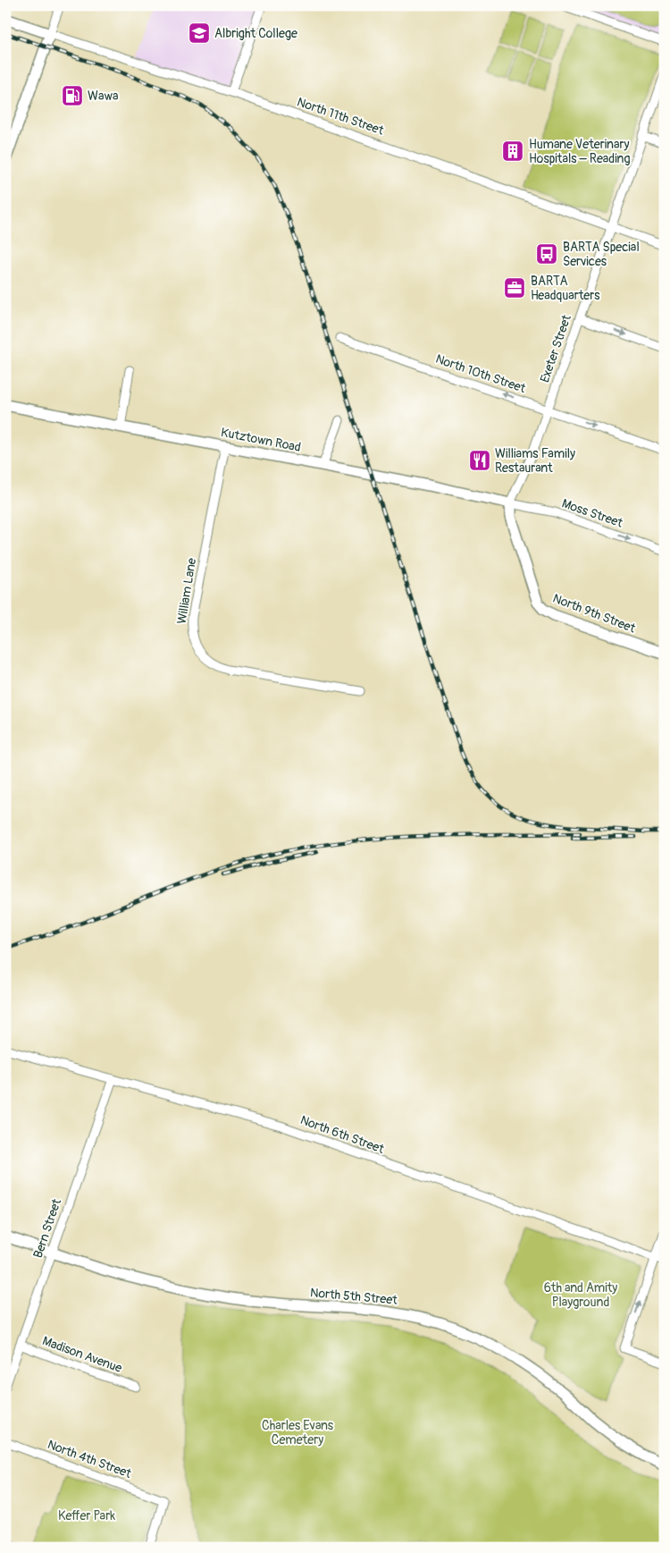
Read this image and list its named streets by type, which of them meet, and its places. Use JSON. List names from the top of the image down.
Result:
{
  "streets": {
    "main road": [
      "North 11th Street",
      "Kutztown Road",
      "North 9th Street",
      "North 5th Street"
    ],
    "street": [
      "Exeter Street",
      "North 10th Street",
      "Moss Street",
      "William Lane",
      "North 6th Street",
      "Bern Street",
      "Madison Avenue",
      "North 4th Street"
    ]
  },
  "crossings": [
    ["North 11th Street", "Exeter Street"],
    ["Exeter Street", "North 10th Street"],
    ["Exeter Street", "Kutztown Road"],
    ["Exeter Street", "Moss Street"],
    ["Exeter Street", "North 9th Street"],
    ["Kutztown Road", "Moss Street"],
    ["Kutztown Road", "William Lane"],
    ["Kutztown Road", "North 9th Street"],
    ["Moss Street", "North 9th Street"],
    ["North 6th Street", "Bern Street"],
    ["Bern Street", "North 5th Street"],
    ["Bern Street", "Madison Avenue"]
  ],
  "one_way": ["Moss Street"],
  "parks": ["6th and Amity Playground", "Charles Evans Cemetery", "Keffer Park"],
  "places": {
    "school or university": ["Albright College"],
    "fuel station": ["Wawa"],
    "building": ["Humane Veterinary Hospitals – Reading"],
    "bus stop": ["BARTA Special Services"],
    "office": ["BARTA Headquarters"],
    "restaurant": ["Williams Family Restaurant"]
  }
}
